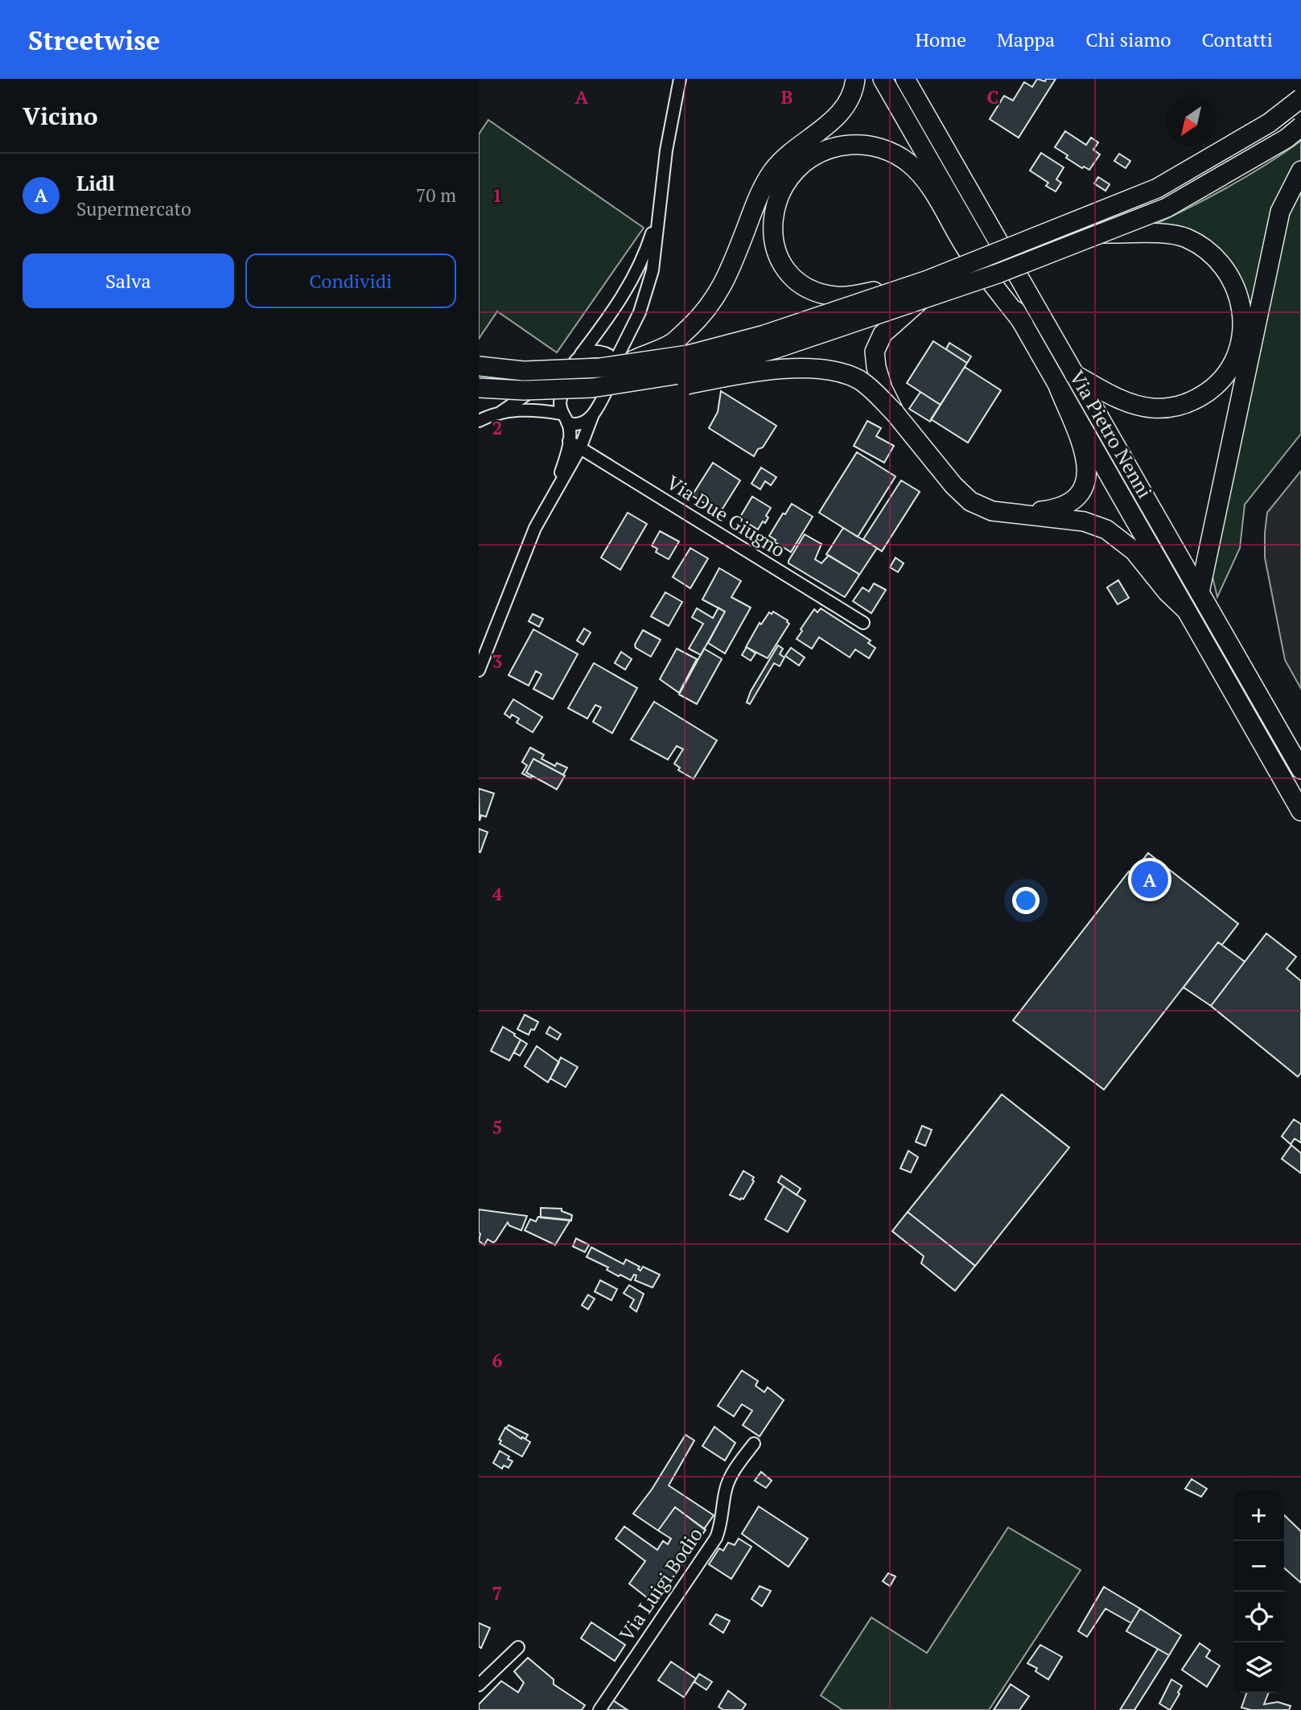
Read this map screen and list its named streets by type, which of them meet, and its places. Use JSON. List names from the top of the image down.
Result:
{
  "streets": {
    "main road": ["Via Pietro Nenni"],
    "street": ["Via Due Giugno", "Via Luigi Bodio"]
  },
  "north": "bottom left",
  "page": {
    "header": "Streetwise",
    "nav": [
      "Home",
      "Mappa",
      "Chi siamo",
      "Contatti"
    ],
    "heading": "Vicino",
    "list": [
      {
        "mark": "A",
        "name": "Lidl",
        "note": "Supermercato",
        "value": "70 m"
      }
    ],
    "buttons": ["Salva", "Condividi"],
    "pins": "A",
    "map_buttons": ["+", "−"]
  },
  "grid": {
    "columns": ["A", "B", "C"],
    "rows": [
      "1",
      "2",
      "3",
      "4",
      "5",
      "6",
      "7"
    ]
  }
}
